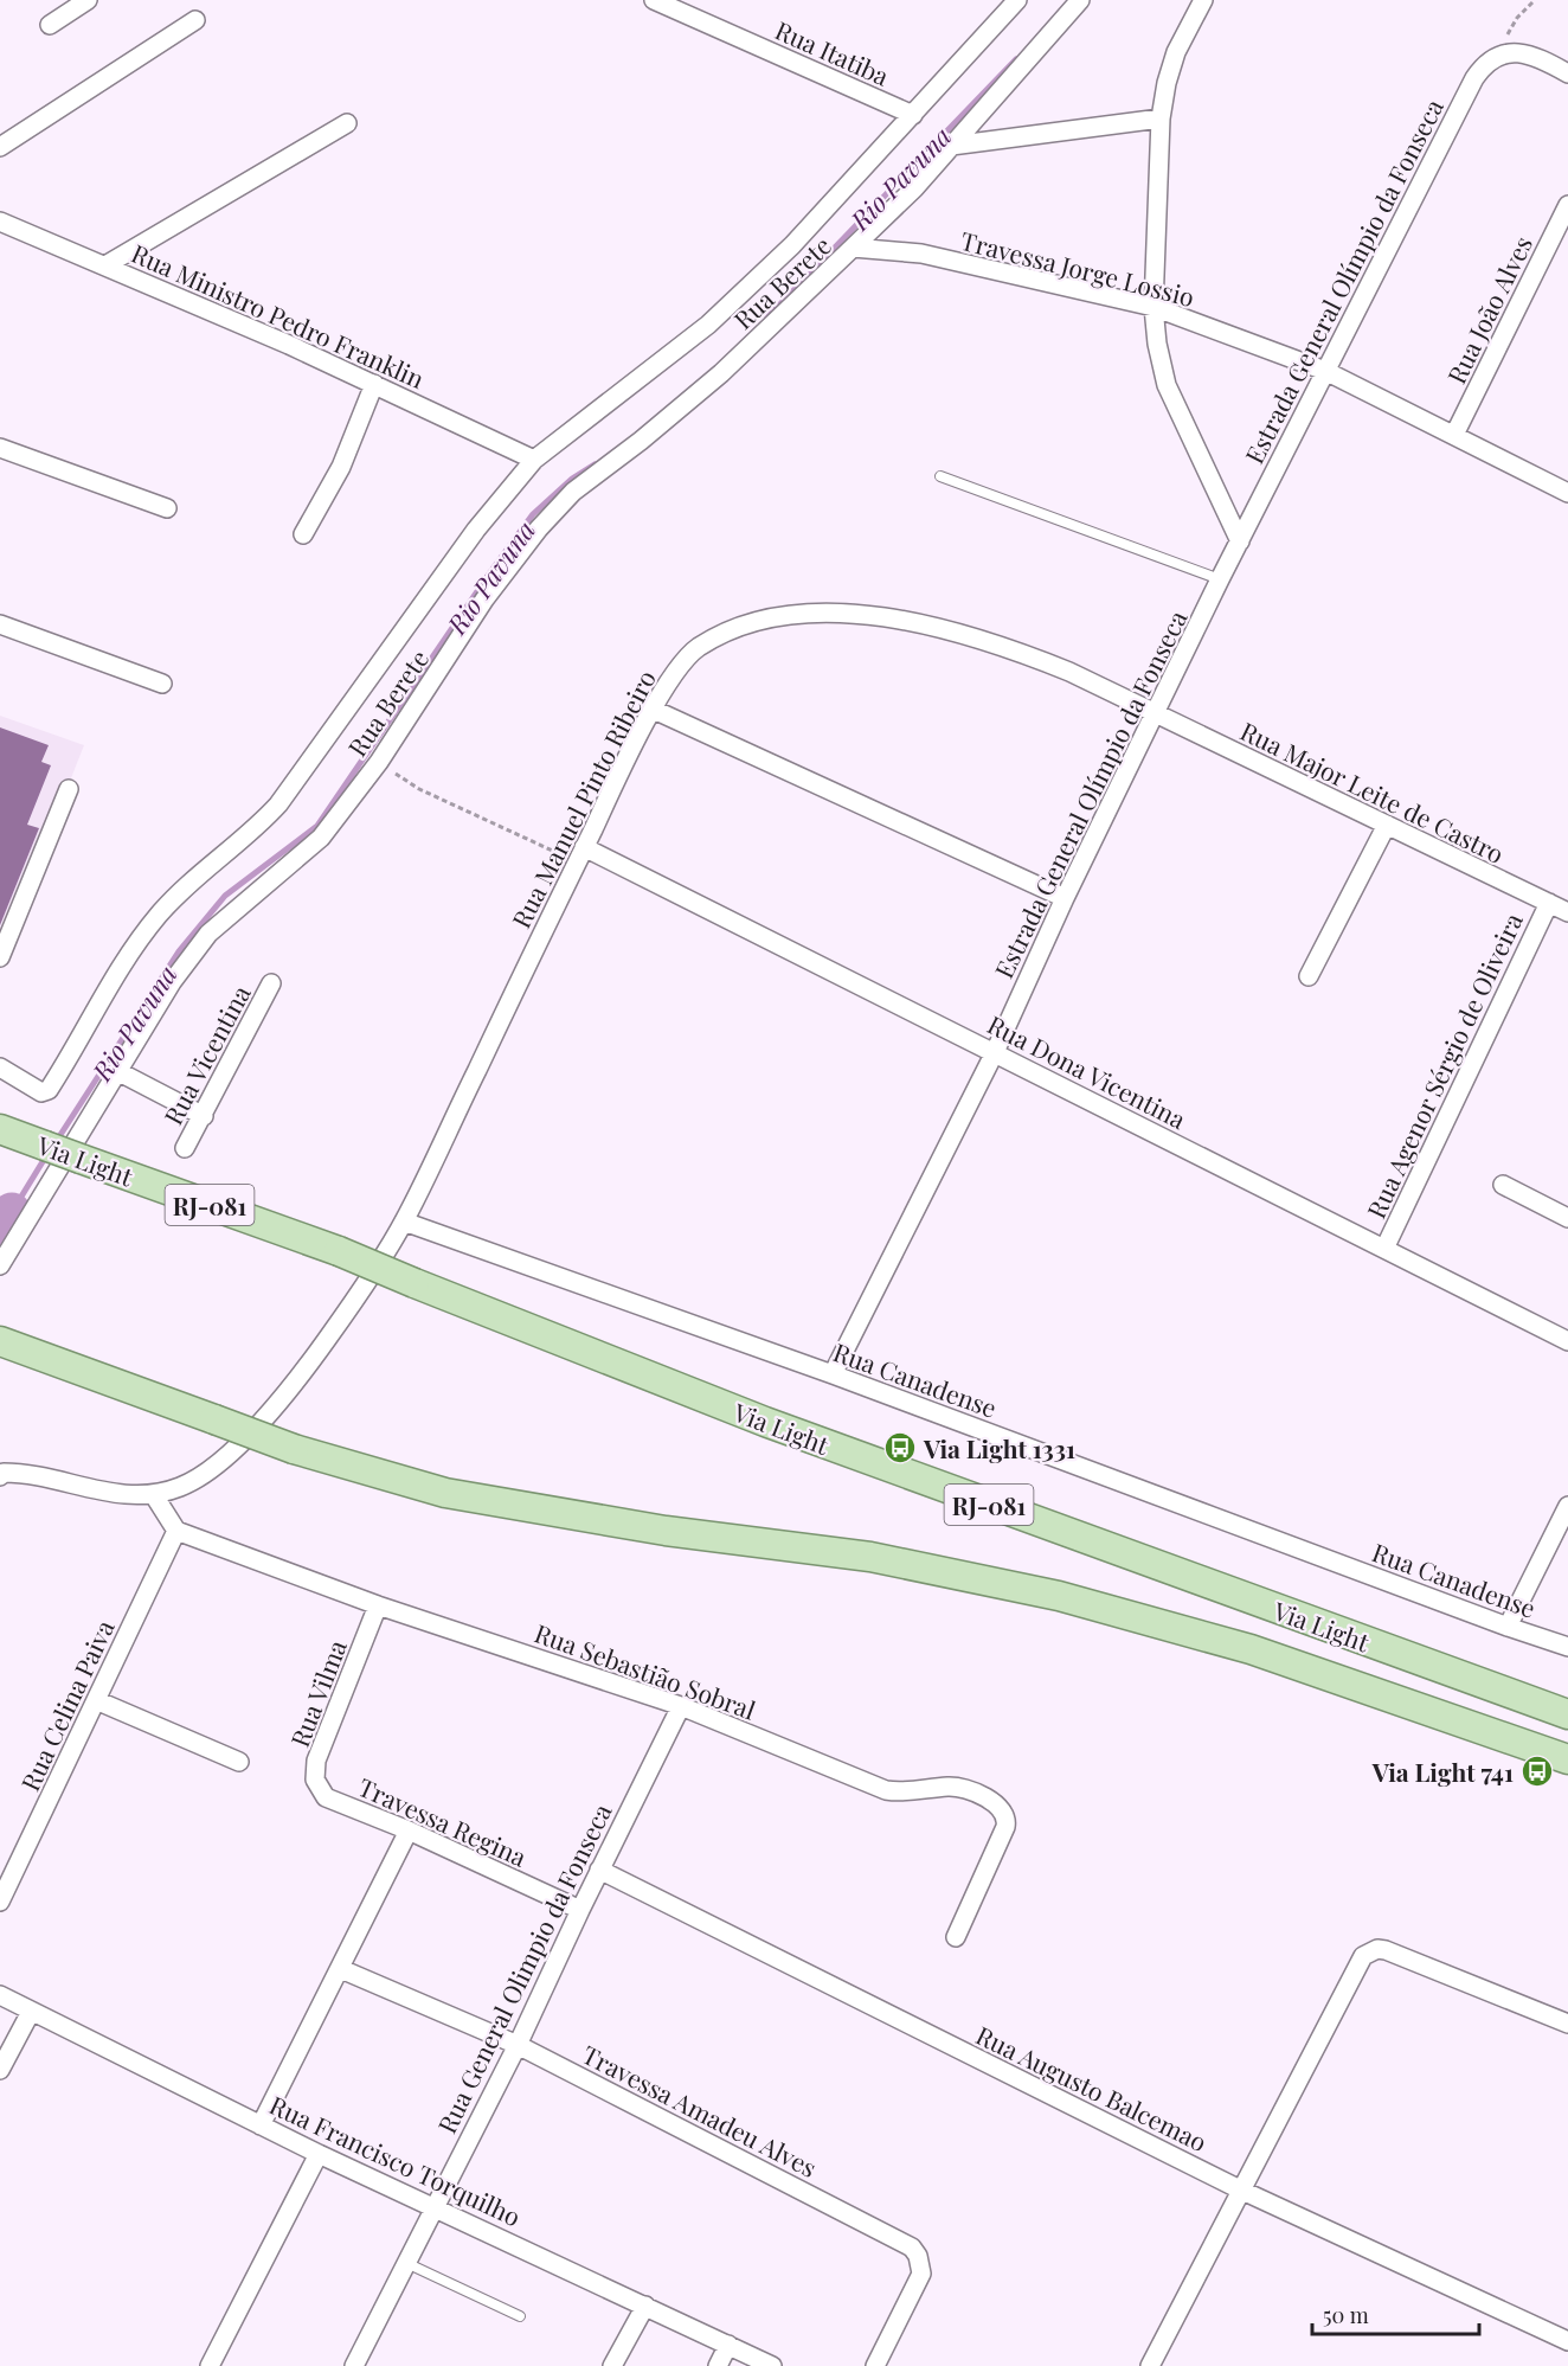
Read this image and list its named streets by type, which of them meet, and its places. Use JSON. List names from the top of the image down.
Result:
{
  "streets": {
    "main road": ["Via Light", "RJ-081"],
    "street": [
      "Rua Itatiba",
      "Travessa Jorge Lossio",
      "Estrada General Olímpio da Fonseca",
      "Rua Berete",
      "Rua João Alves",
      "Rua Ministro Pedro Franklin",
      "Rua Major Leite de Castro",
      "Rua Manuel Pinto Ribeiro",
      "Rua Vicentina",
      "Rua Agenor Sérgio de Oliveira",
      "Rua Dona Vicentina",
      "Rua Canadense",
      "Rua Sebastião Sobral",
      "Rua Vilma",
      "Rua Celina Paiva",
      "Travessa Regina",
      "Rua General Olimpio da Fonseca",
      "Rua Augusto Balcemao",
      "Travessa Amadeu Alves",
      "Rua Francisco Torquilho"
    ]
  },
  "crossings": [
    ["Rua Itatiba", "Rua Berete"],
    ["Travessa Jorge Lossio", "Estrada General Olímpio da Fonseca"],
    ["Travessa Jorge Lossio", "Rua Berete"],
    ["Travessa Jorge Lossio", "Rua João Alves"],
    ["Estrada General Olímpio da Fonseca", "Rua Major Leite de Castro"],
    ["Estrada General Olímpio da Fonseca", "Rua Manuel Pinto Ribeiro"],
    ["Estrada General Olímpio da Fonseca", "Rua Dona Vicentina"],
    ["Estrada General Olímpio da Fonseca", "Rua Canadense"],
    ["Rua Berete", "Rua Ministro Pedro Franklin"],
    ["Rua Major Leite de Castro", "Rua Manuel Pinto Ribeiro"],
    ["Rua Major Leite de Castro", "Rua Agenor Sérgio de Oliveira"],
    ["Rua Manuel Pinto Ribeiro", "Rua Dona Vicentina"],
    ["Rua Manuel Pinto Ribeiro", "Rua Canadense"],
    ["Rua Agenor Sérgio de Oliveira", "Rua Dona Vicentina"],
    ["Rua Sebastião Sobral", "Rua Vilma"],
    ["Rua Sebastião Sobral", "Rua Celina Paiva"],
    ["Rua Sebastião Sobral", "Rua General Olimpio da Fonseca"],
    ["Rua Vilma", "Travessa Regina"],
    ["Travessa Regina", "Rua General Olimpio da Fonseca"],
    ["Rua General Olimpio da Fonseca", "Rua Augusto Balcemao"],
    ["Rua General Olimpio da Fonseca", "Travessa Amadeu Alves"],
    ["Rua General Olimpio da Fonseca", "Rua Francisco Torquilho"]
  ],
  "water": ["Rio Pavuna"],
  "places": {
    "bus stop": ["Via Light 1331", "Via Light 741"]
  },
  "scale_bar": "50 m"
}
